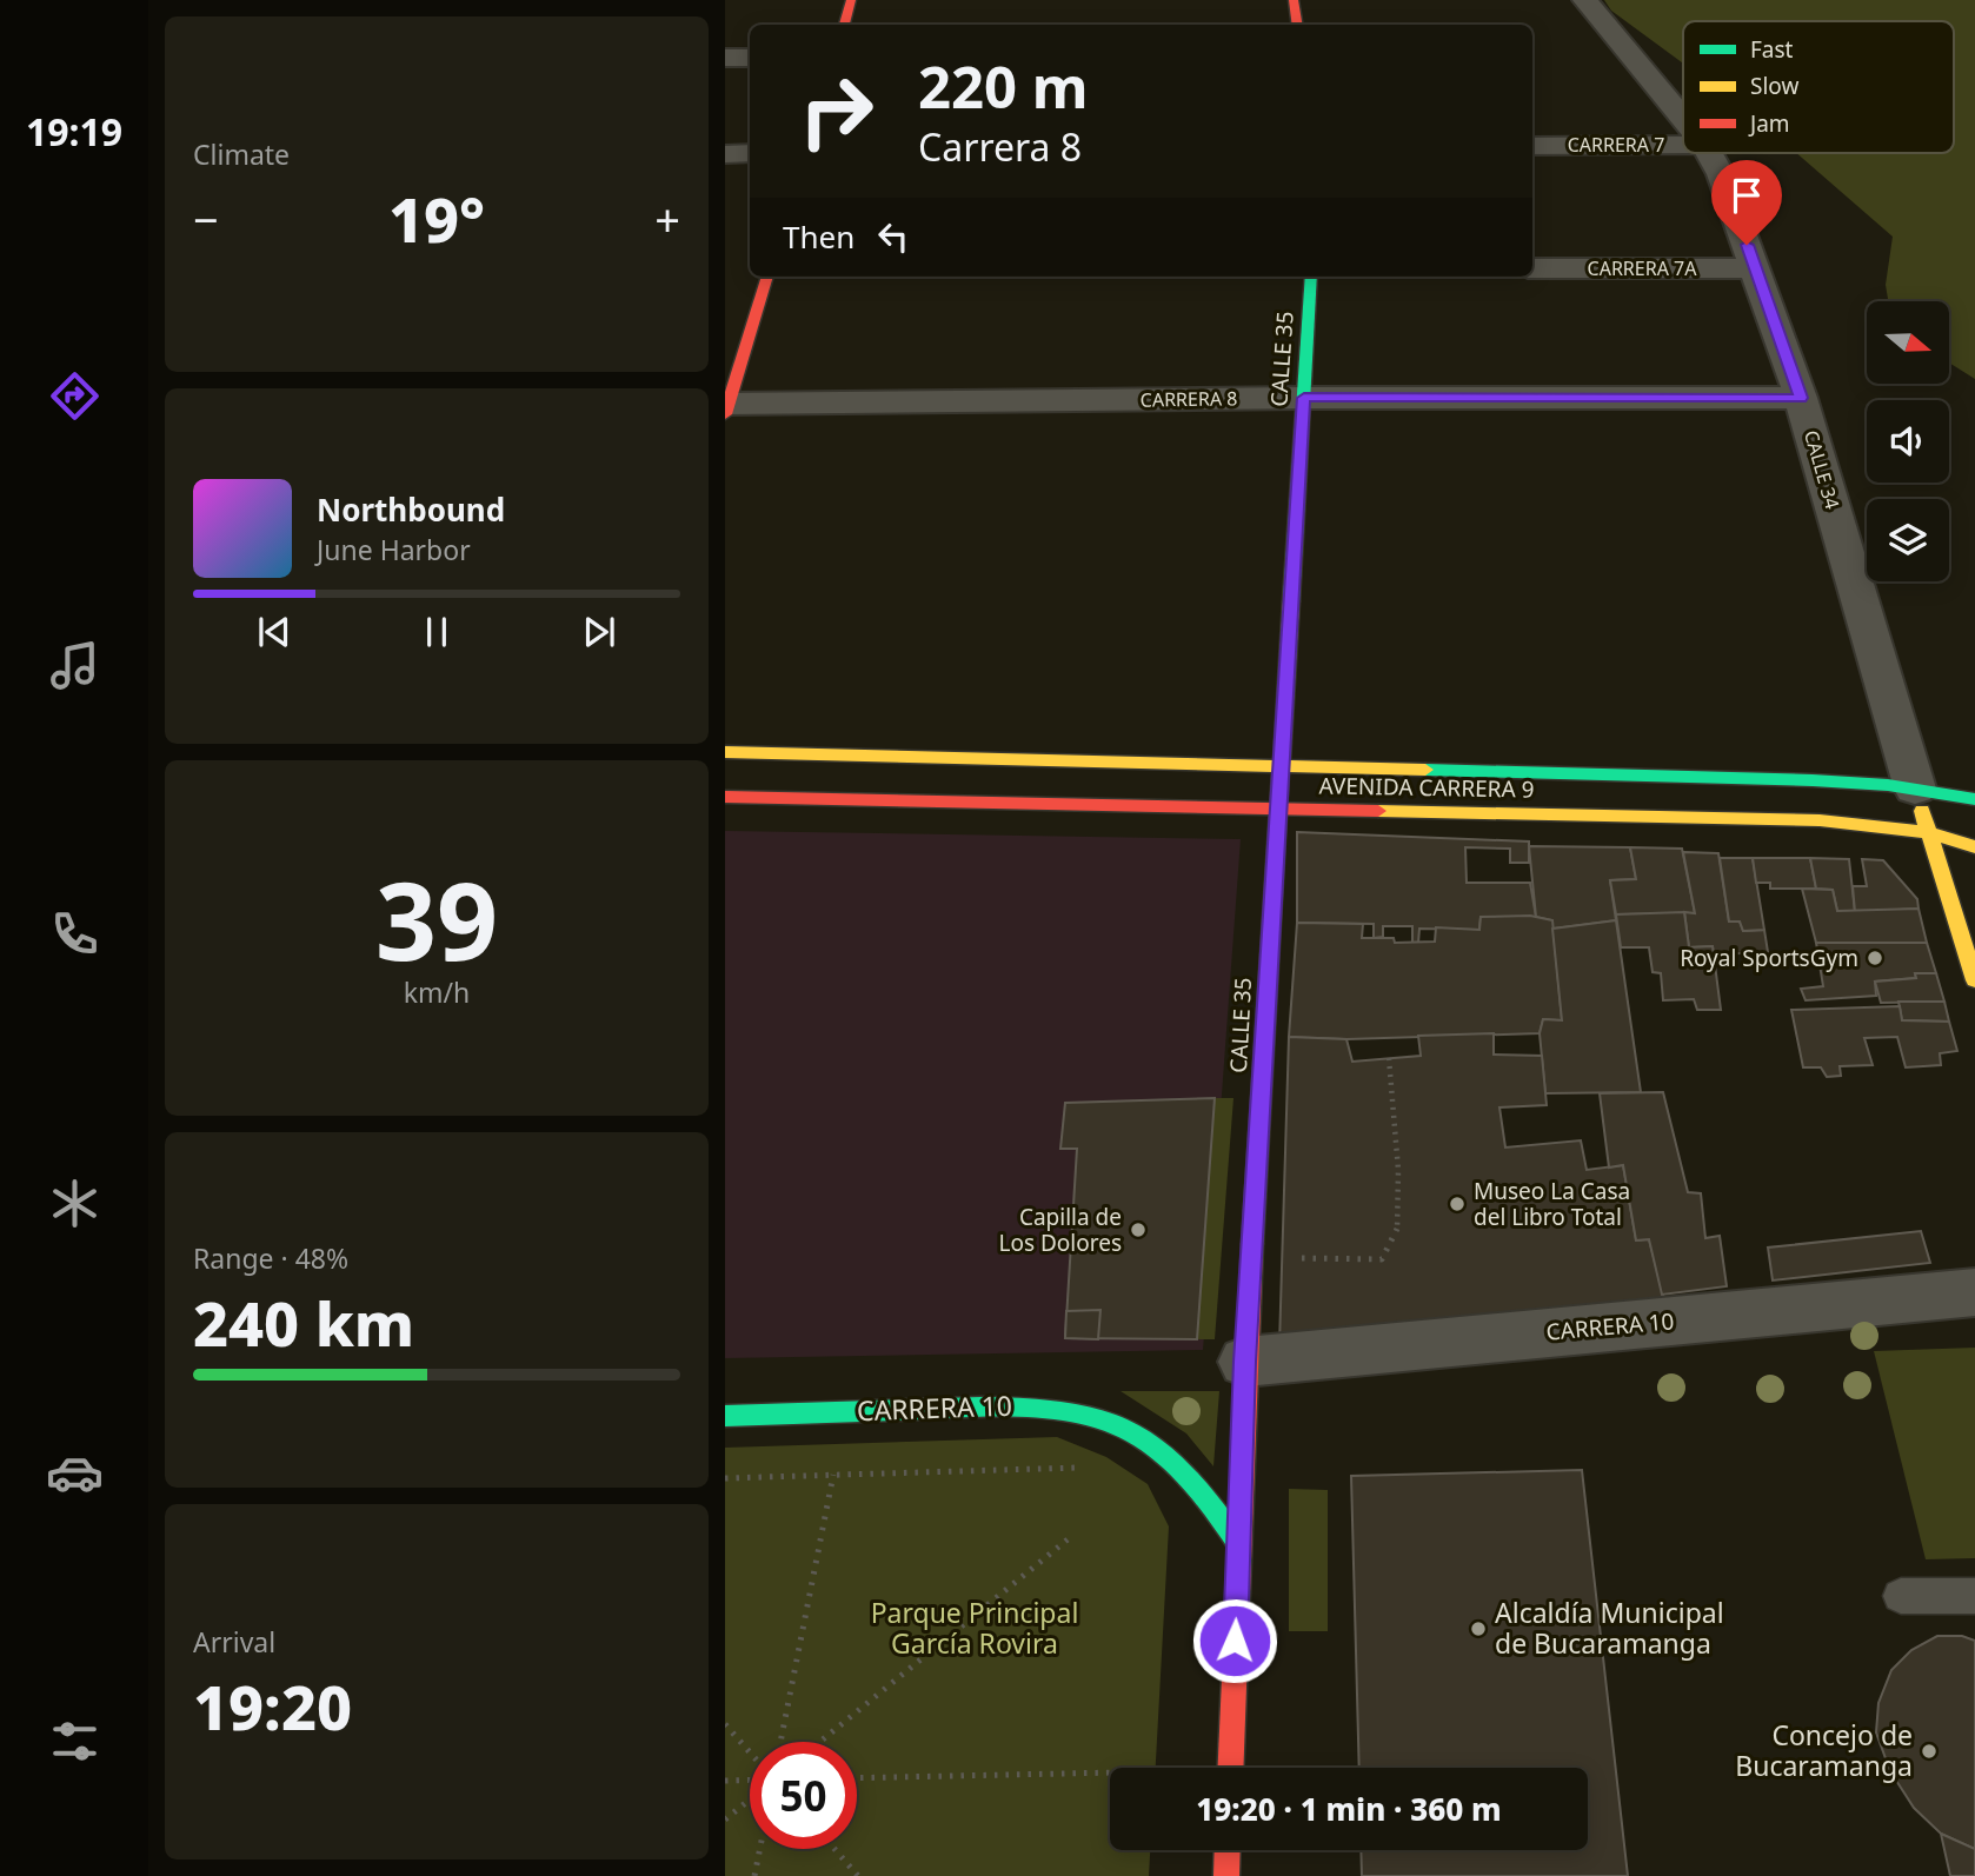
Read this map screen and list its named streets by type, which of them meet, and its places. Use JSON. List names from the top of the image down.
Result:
{
  "streets": {
    "main road": [
      "CALLE 35",
      "CALLE 34",
      "AVENIDA CARRERA 9",
      "CARRERA 10"
    ],
    "street": ["CARRERA 7", "CARRERA 7A", "CARRERA 8"]
  },
  "crossings": [
    ["CARRERA 7A", "CALLE 34"],
    ["CALLE 35", "CARRERA 8"],
    ["CALLE 35", "AVENIDA CARRERA 9"],
    ["CALLE 35", "CARRERA 10"],
    ["CARRERA 8", "CALLE 34"],
    ["CALLE 34", "AVENIDA CARRERA 9"]
  ],
  "parks": ["Parque Principal García Rovira"],
  "places": [
    "Royal SportsGym",
    "Museo La Casa del Libro Total",
    "Capilla de Los Dolores",
    "Alcaldía Municipal de Bucaramanga",
    "Concejo de Bucaramanga"
  ],
  "legend": ["Fast", "Slow", "Jam"],
  "north": "right",
  "page": {
    "tabs": "19:19",
    "tile": [
      "Climate",
      ["39", "km/h"],
      ["Range · 48%", "240 km"],
      ["Arrival", "19:20"]
    ],
    "turn": ["220 m", "Carrera 8"],
    "heat": ["−", "19°", "+"],
    "then": "Then",
    "song": ["Northbound", "June Harbor"],
    "limit": "50",
    "trip": "19:20 · 1 min · 360 m"
  }
}
